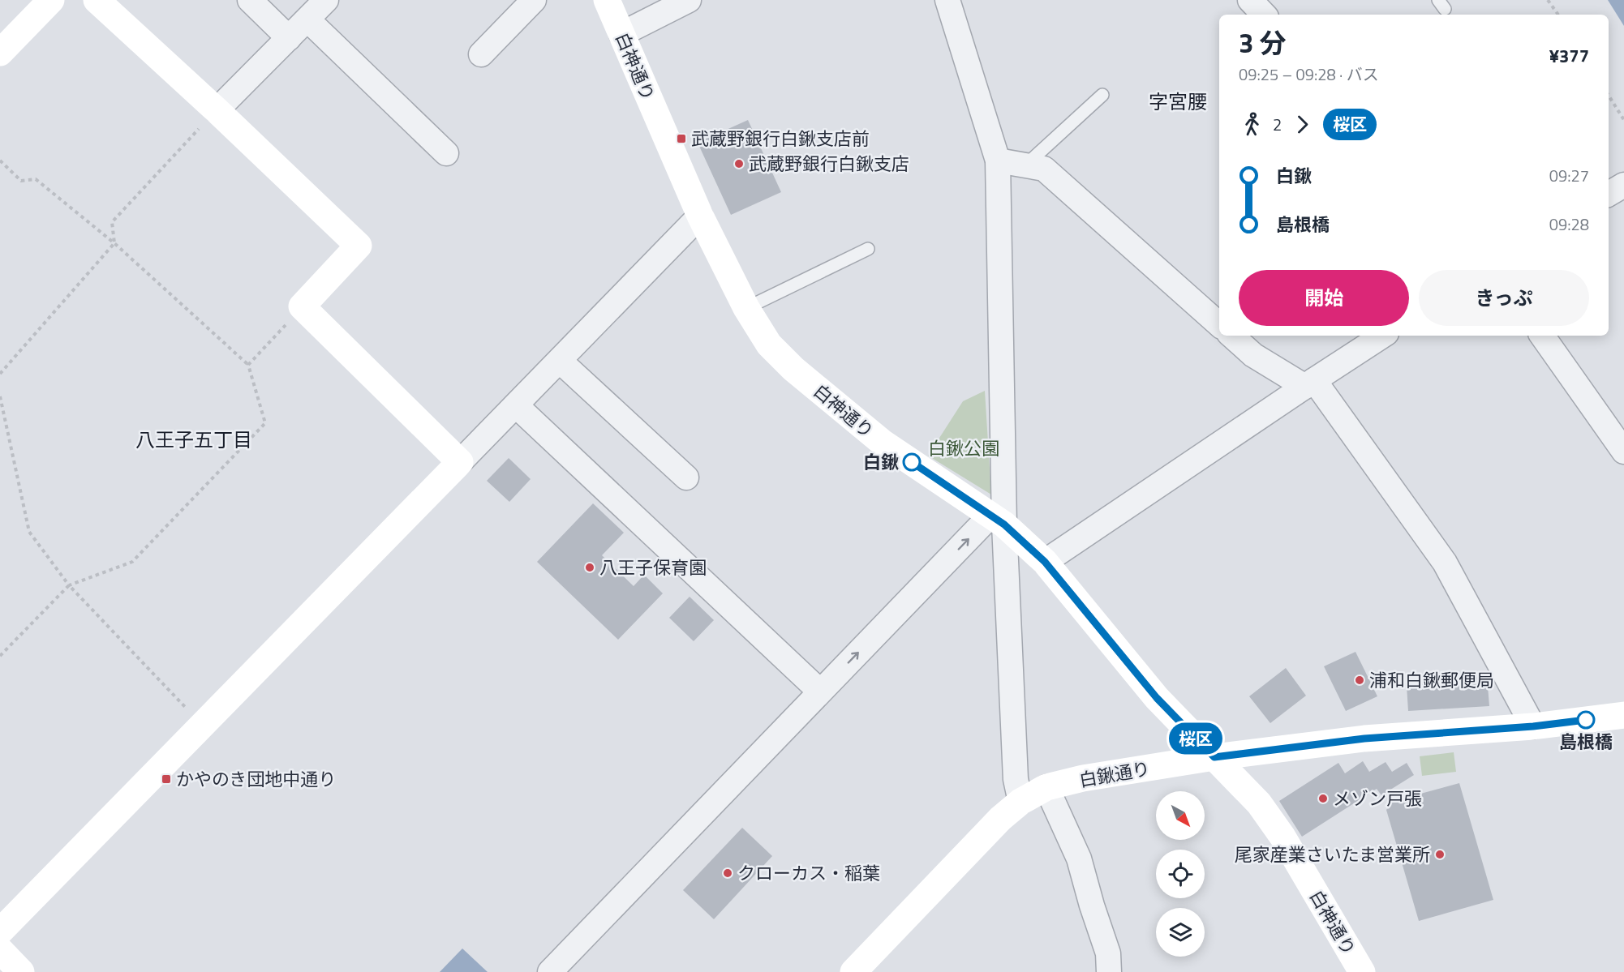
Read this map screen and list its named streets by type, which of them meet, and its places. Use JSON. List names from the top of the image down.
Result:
{
  "streets": {
    "street": ["白神通り", "白鍬通り"]
  },
  "crossings": [
    ["白神通り", "白鍬通り"]
  ],
  "districts": ["字宮腰", "八王子五丁目"],
  "parks": ["白鍬公園"],
  "places": {
    "transit": ["武蔵野銀行白鍬支店前", "かやのき団地中通り"],
    "other": [
      "武蔵野銀行白鍬支店",
      "白鍬",
      "八王子保育園",
      "浦和白鍬郵便局",
      "島根橋",
      "メゾン戸張",
      "尾家産業さいたま営業所",
      "クローカス・稲葉"
    ]
  },
  "lines": ["bus line 桜区"],
  "north": "bottom right",
  "page": {
    "on_map": "桜区",
    "heading": ["3 分", "09:25 – 09:28 · バス", "¥377"],
    "legs": ["2", "桜区"],
    "list": [
      {
        "name": "白鍬",
        "value": "09:27"
      },
      {
        "name": "島根橋",
        "value": "09:28"
      }
    ],
    "buttons": ["開始", "きっぷ"]
  }
}
